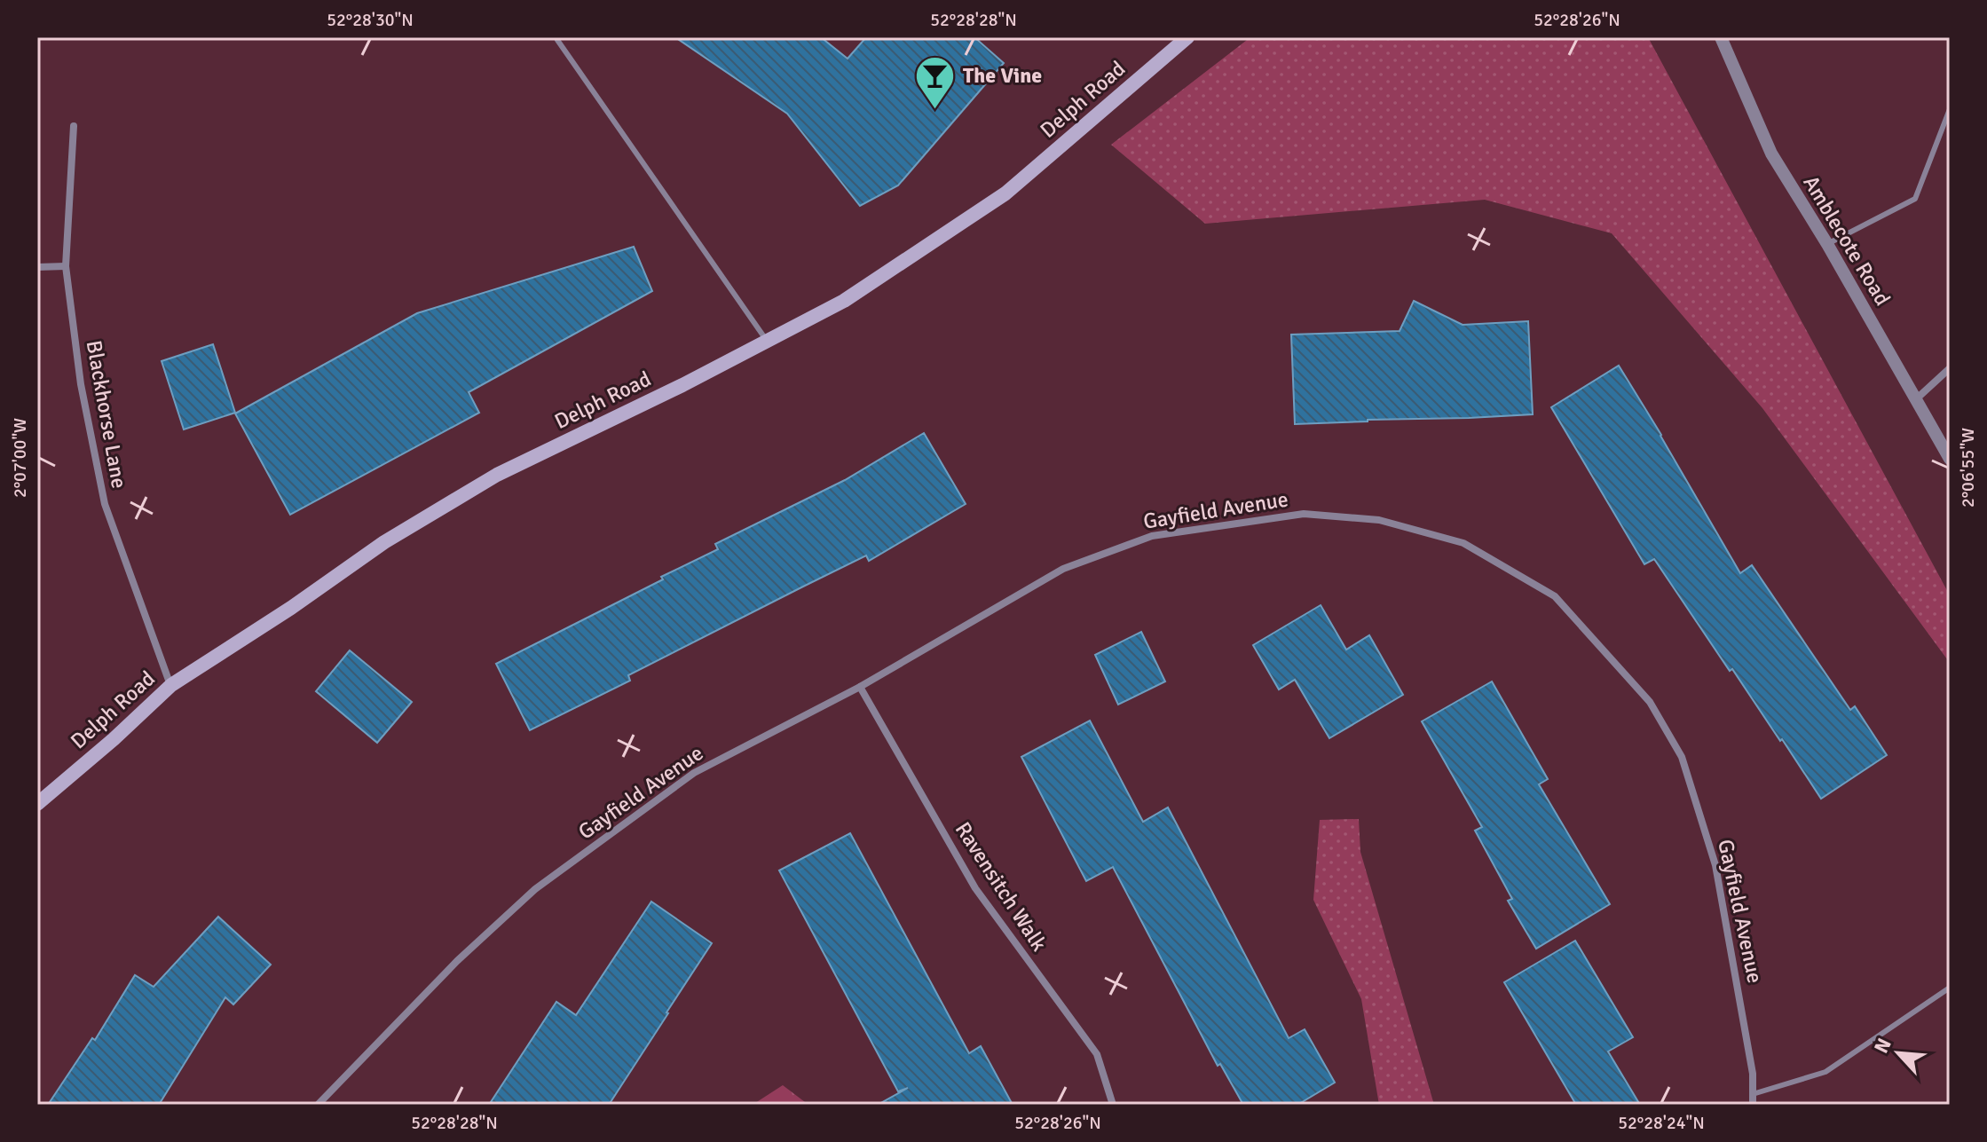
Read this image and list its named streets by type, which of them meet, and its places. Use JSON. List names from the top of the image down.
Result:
{
  "streets": {
    "main road": ["Delph Road"],
    "street": [
      "Amblecote Road",
      "Blackhorse Lane",
      "Gayfield Avenue",
      "Ravensitch Walk"
    ]
  },
  "crossings": [
    ["Delph Road", "Blackhorse Lane"],
    ["Gayfield Avenue", "Ravensitch Walk"]
  ],
  "places": {
    "bar": ["The Vine"]
  },
  "north": "top left",
  "coordinates": [
    "52°28'30\"N",
    "52°28'28\"N",
    "52°28'26\"N",
    "2°07'00\"W",
    "2°06'55\"W",
    "52°28'24\"N"
  ]
}
